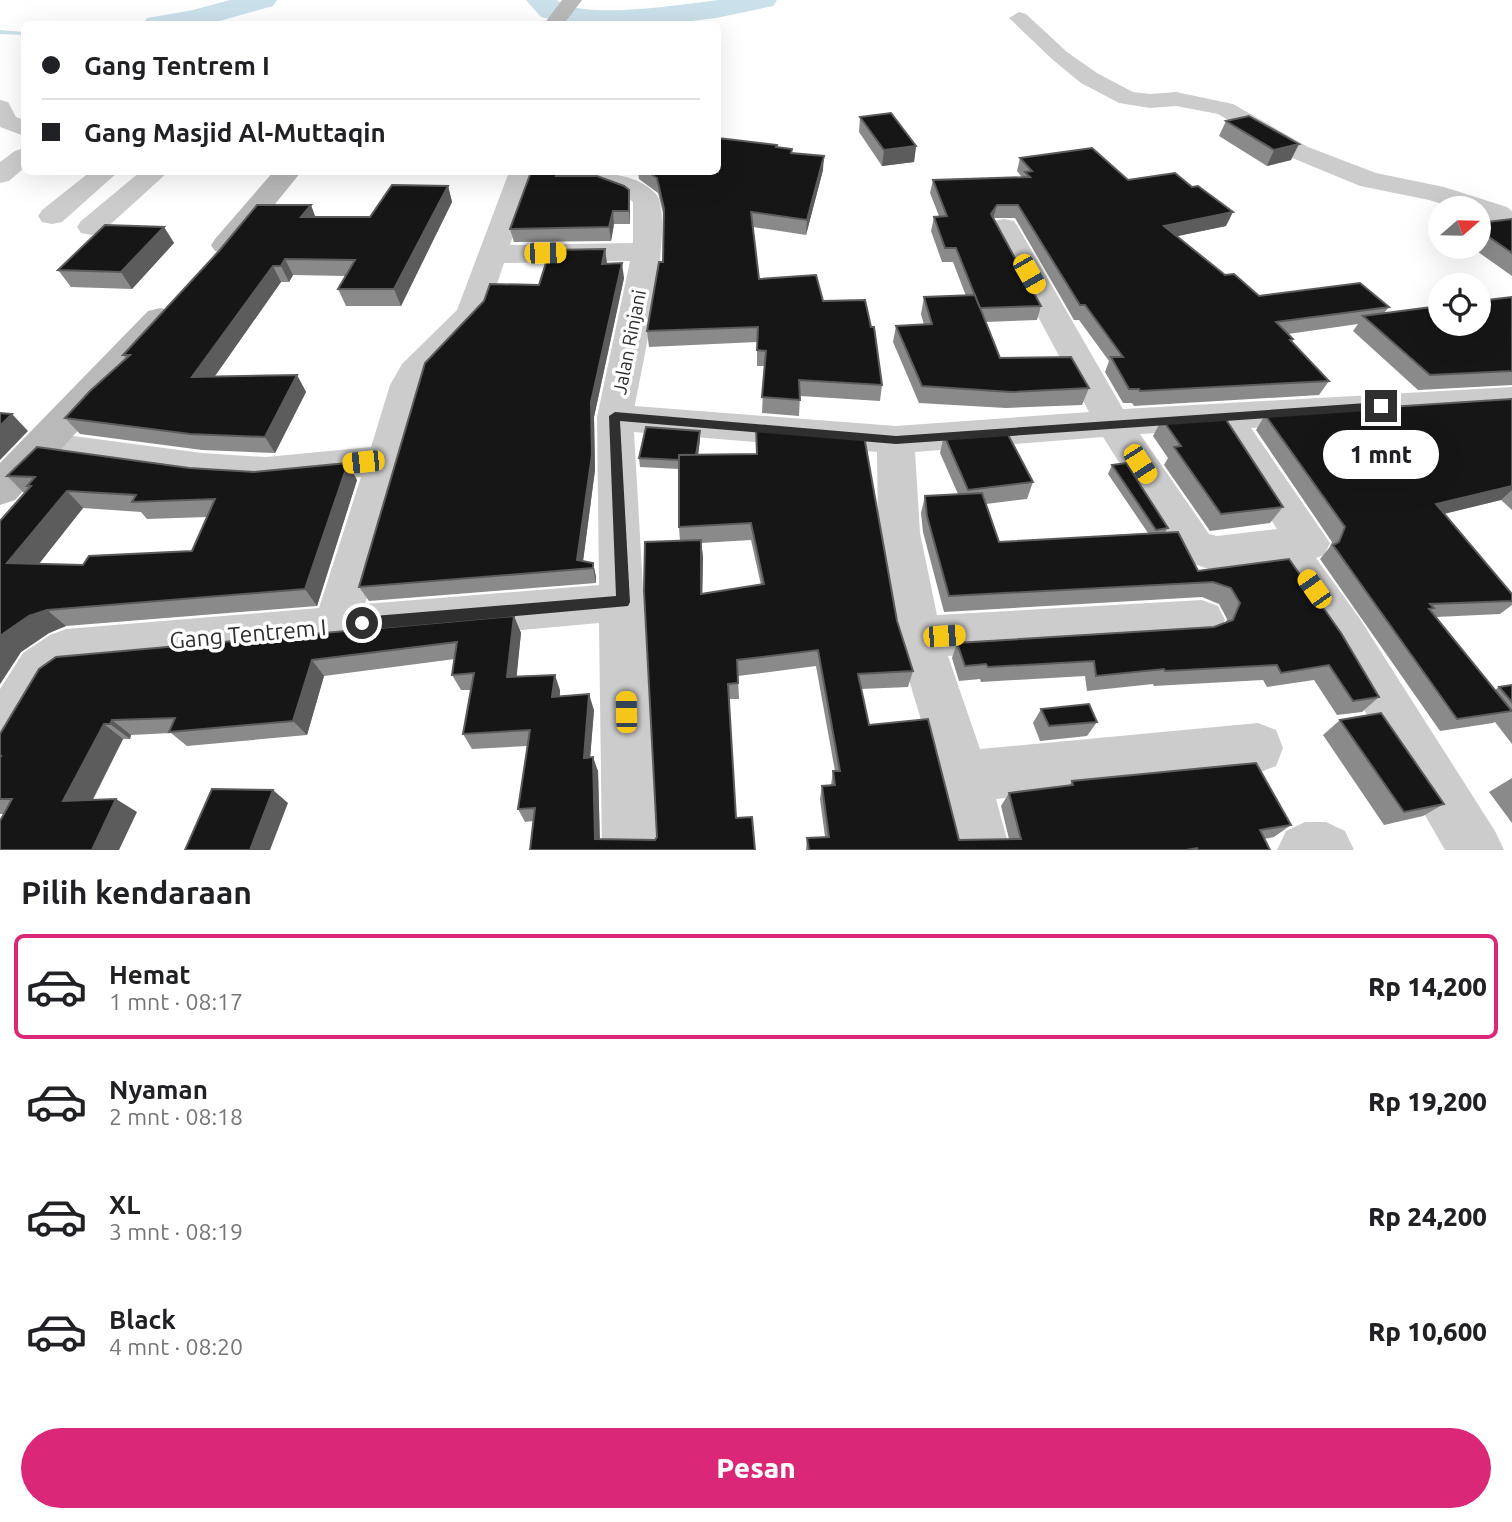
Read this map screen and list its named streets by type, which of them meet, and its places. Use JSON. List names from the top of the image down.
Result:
{
  "streets": {
    "street": ["Jalan Rinjani", "Gang Tentrem I"]
  },
  "crossings": [
    ["Jalan Rinjani", "Gang Tentrem I"]
  ],
  "north": "right",
  "page": {
    "banner": ["Gang Tentrem I", "Gang Masjid Al-Muttaqin"],
    "bubble": "1 mnt",
    "heading": "Pilih kendaraan",
    "list": [
      {
        "name": "Hemat",
        "note": "1 mnt · 08:17",
        "value": "Rp 14,200"
      },
      {
        "name": "Nyaman",
        "note": "2 mnt · 08:18",
        "value": "Rp 19,200"
      },
      {
        "name": "XL",
        "note": "3 mnt · 08:19",
        "value": "Rp 24,200"
      },
      {
        "name": "Black",
        "note": "4 mnt · 08:20",
        "value": "Rp 10,600"
      }
    ],
    "buttons": "Pesan"
  }
}
